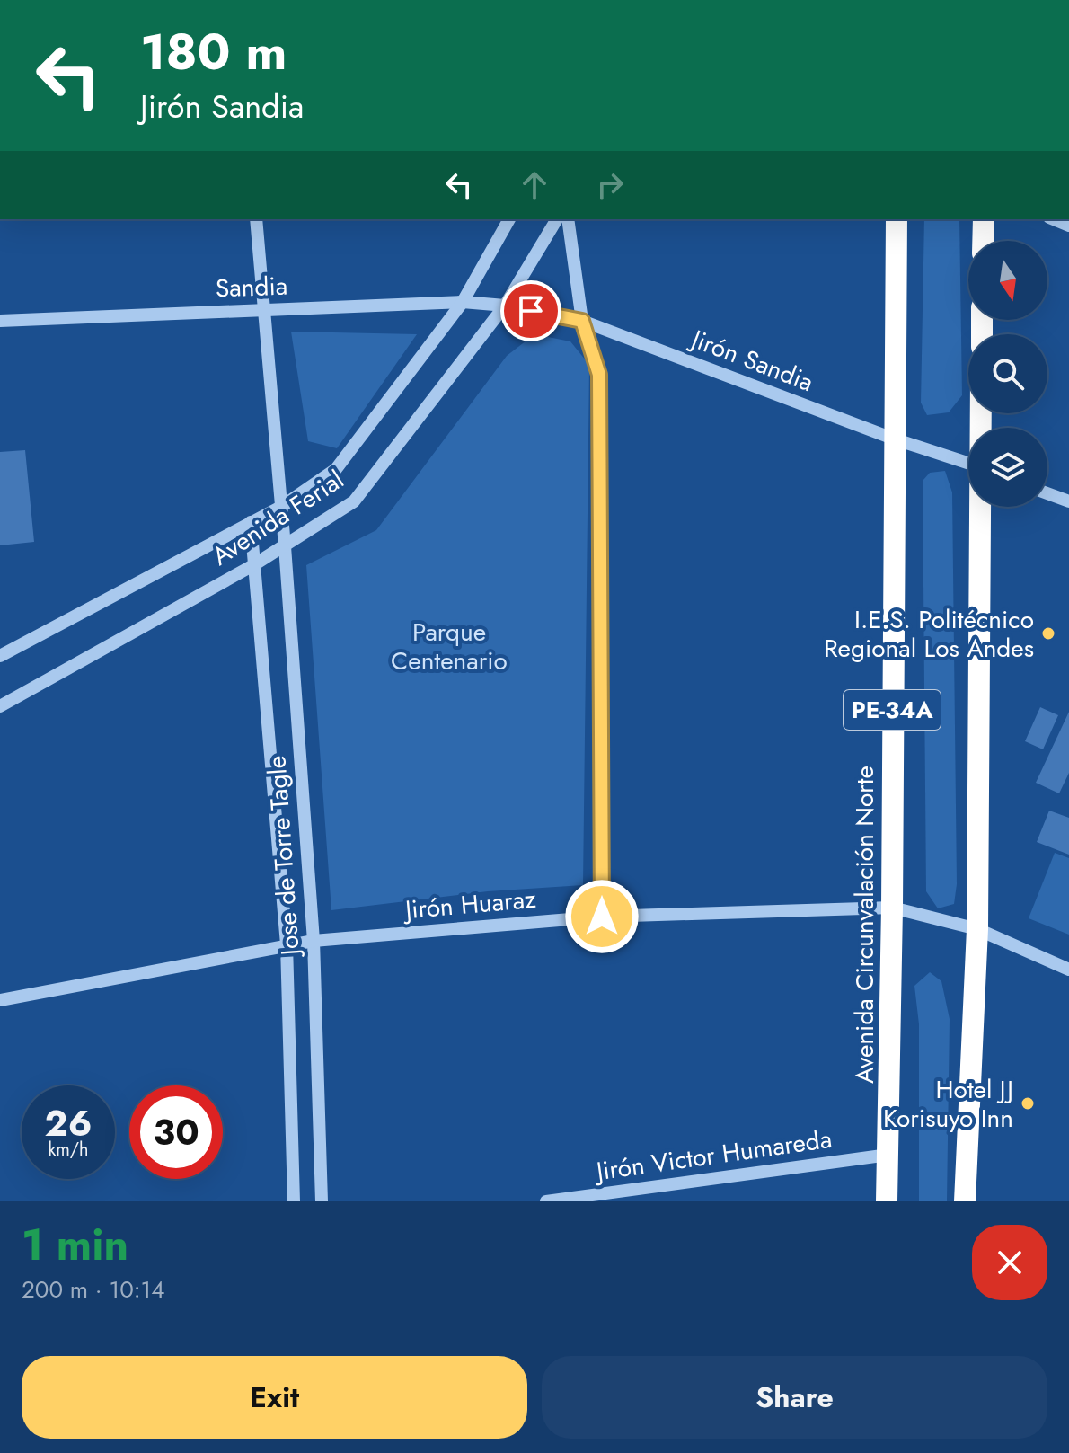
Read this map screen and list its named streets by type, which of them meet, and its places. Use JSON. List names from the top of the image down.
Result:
{
  "streets": {
    "highway": ["PE-34A", "Avenida Circunvalación Norte"],
    "street": [
      "Sandia",
      "Jirón Sandia",
      "Avenida Ferial",
      "Jose de Torre Tagle",
      "Jirón Huaraz",
      "Jirón Victor Humareda"
    ]
  },
  "crossings": [
    ["Sandia", "Jirón Sandia"],
    ["Sandia", "Avenida Ferial"],
    ["Sandia", "Jose de Torre Tagle"],
    ["Jirón Sandia", "Avenida Ferial"],
    ["Jirón Sandia", "Avenida Circunvalación Norte"],
    ["Avenida Ferial", "Jose de Torre Tagle"],
    ["Jose de Torre Tagle", "Jirón Huaraz"],
    ["Jirón Huaraz", "Avenida Circunvalación Norte"],
    ["Avenida Circunvalación Norte", "Jirón Victor Humareda"]
  ],
  "parks": ["Parque Centenario"],
  "places": ["I.E.S. Politécnico Regional Los Andes", "Hotel JJ Korisuyo Inn"],
  "north": "bottom",
  "page": {
    "turn": ["180 m", "Jirón Sandia"],
    "speed": "26 km/h",
    "limit": "30",
    "heading": ["1 min", "200 m · 10:14"],
    "buttons": ["Exit", "Share"]
  }
}
